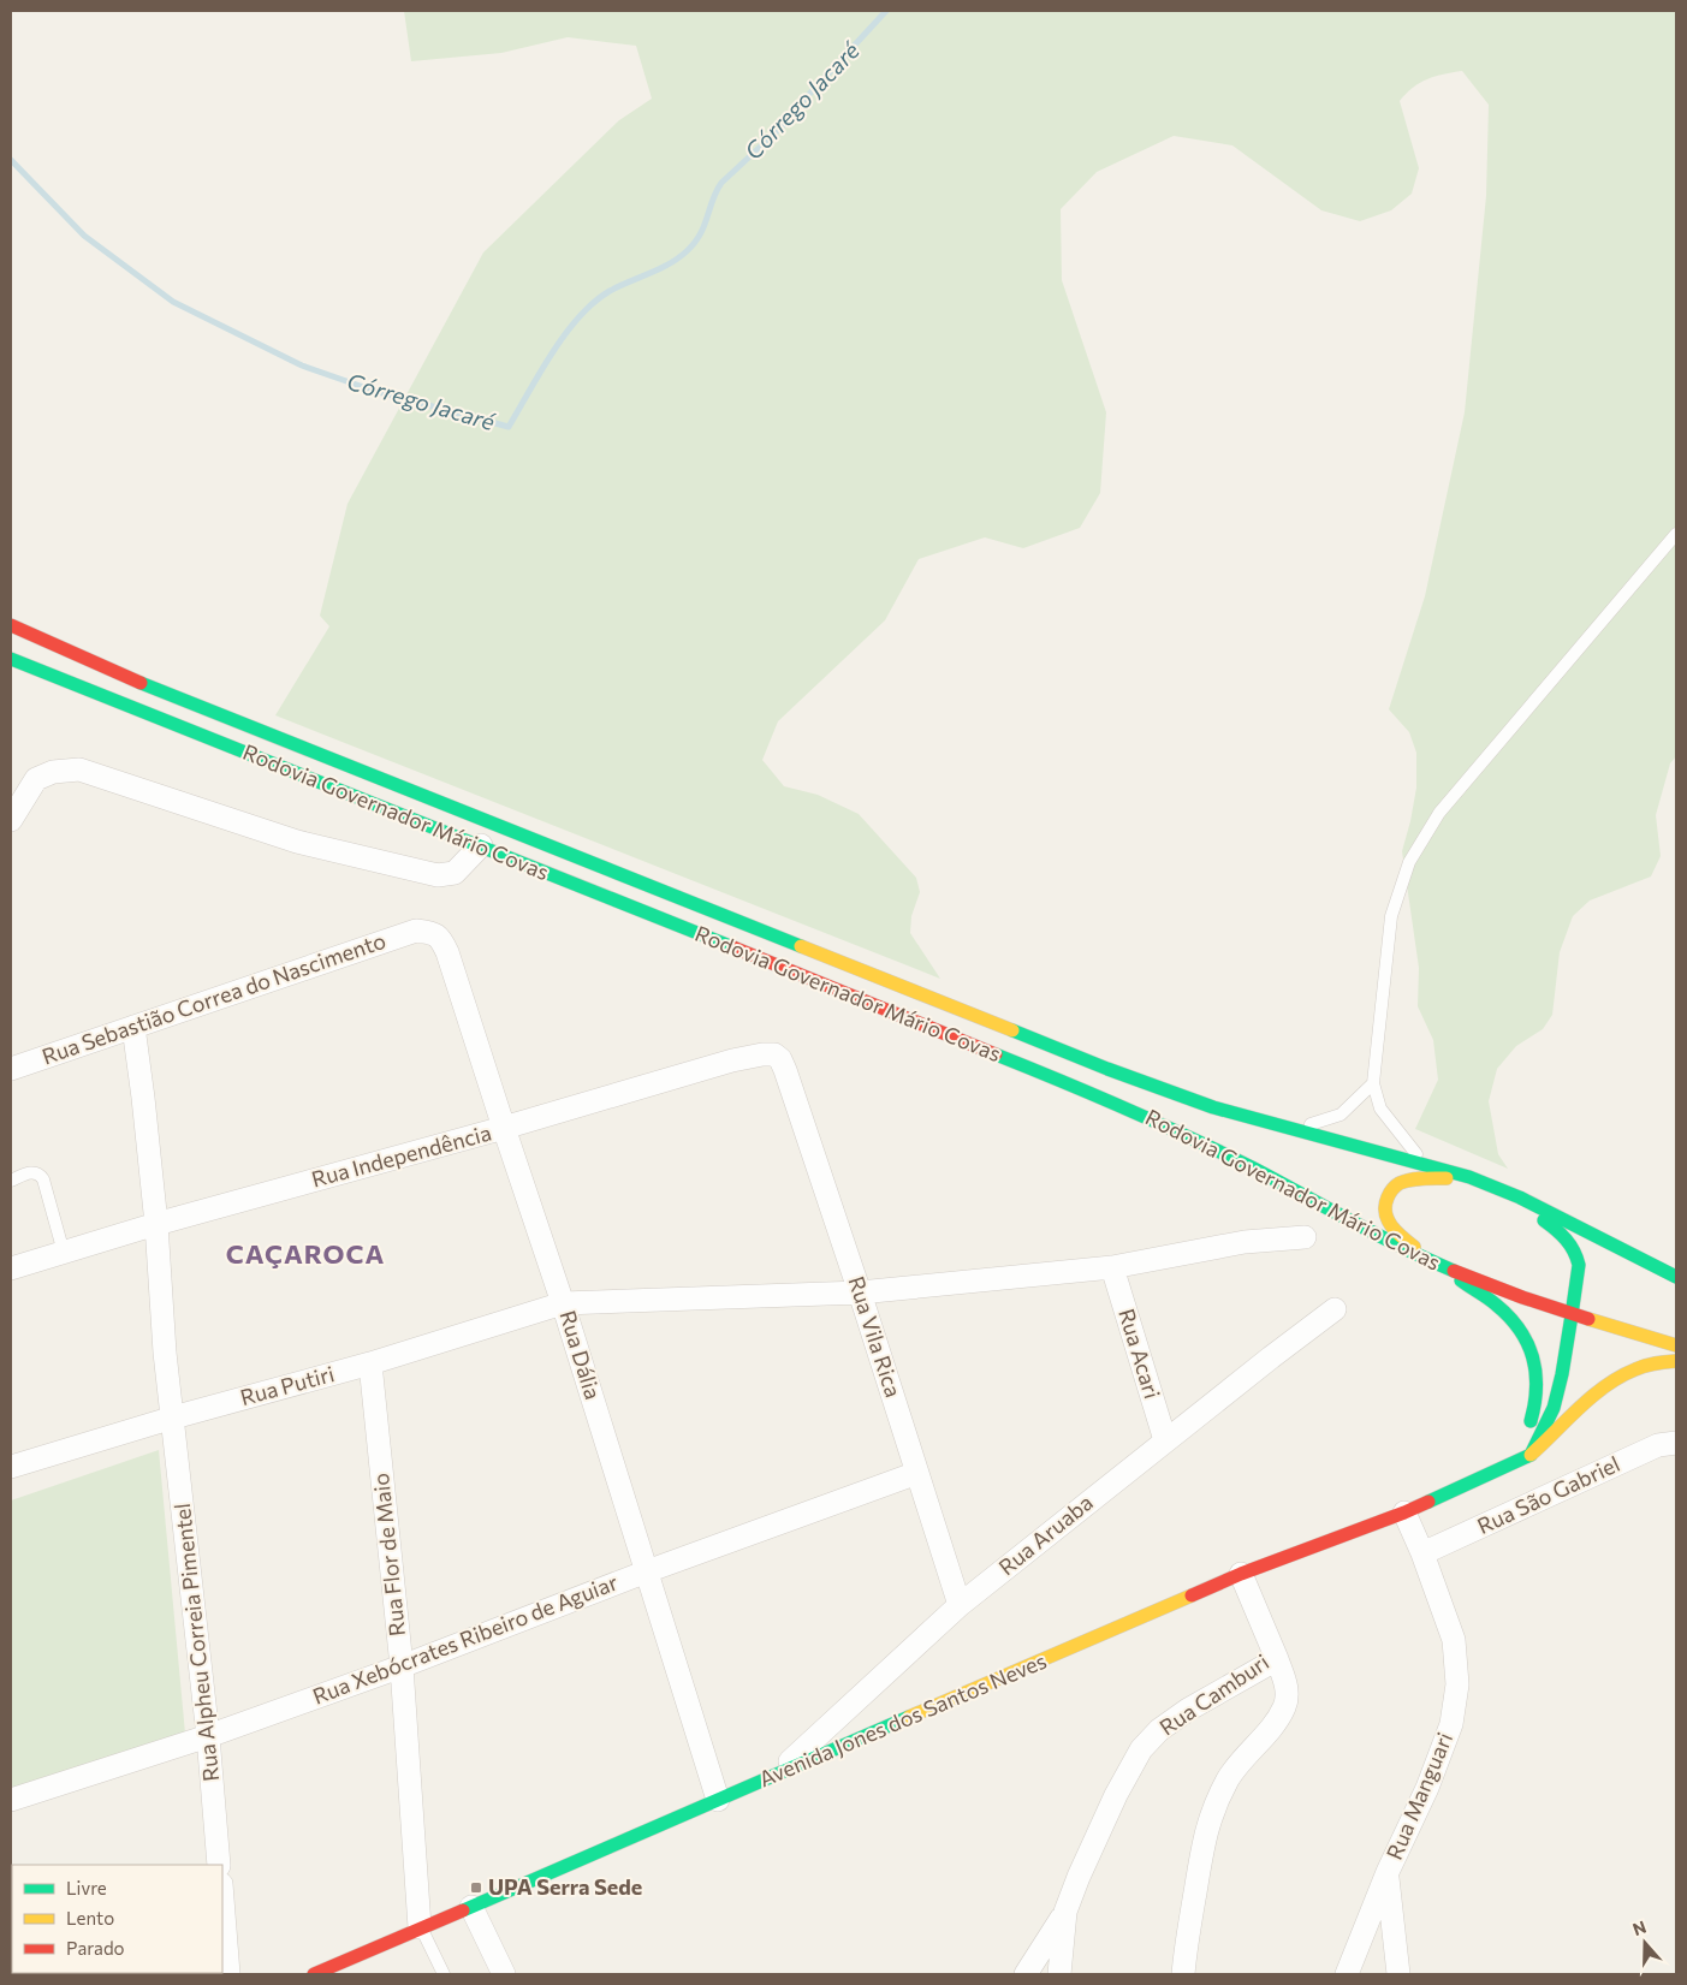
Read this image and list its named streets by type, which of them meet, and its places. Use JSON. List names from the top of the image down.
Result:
{
  "streets": {
    "main road": ["Rodovia Governador Mário Covas", "Avenida Jones dos Santos Neves"],
    "street": [
      "Rua Sebastião Correa do Nascimento",
      "Rua Independência",
      "Rua Vila Rica",
      "Rua Acari",
      "Rua Dália",
      "Rua Putiri",
      "Rua São Gabriel",
      "Rua Aruaba",
      "Rua Flor de Maio",
      "Rua Xebócrates Ribeiro de Aguiar",
      "Rua Alpheu Correia Pimentel",
      "Rua Camburi",
      "Rua Manguari"
    ]
  },
  "crossings": [
    ["Rodovia Governador Mário Covas", "Avenida Jones dos Santos Neves"],
    ["Rua Sebastião Correa do Nascimento", "Rua Dália"],
    ["Rua Sebastião Correa do Nascimento", "Rua Alpheu Correia Pimentel"],
    ["Rua Independência", "Rua Vila Rica"],
    ["Rua Independência", "Rua Dália"],
    ["Rua Independência", "Rua Alpheu Correia Pimentel"],
    ["Rua Vila Rica", "Rua Putiri"],
    ["Rua Vila Rica", "Rua Aruaba"],
    ["Rua Vila Rica", "Rua Xebócrates Ribeiro de Aguiar"],
    ["Rua Acari", "Rua Putiri"],
    ["Rua Acari", "Rua Aruaba"],
    ["Rua Dália", "Rua Putiri"],
    ["Rua Dália", "Rua Xebócrates Ribeiro de Aguiar"],
    ["Rua Dália", "Avenida Jones dos Santos Neves"],
    ["Rua Putiri", "Rua Flor de Maio"],
    ["Rua Putiri", "Rua Alpheu Correia Pimentel"],
    ["Rua São Gabriel", "Rua Manguari"],
    ["Rua Aruaba", "Avenida Jones dos Santos Neves"],
    ["Rua Flor de Maio", "Rua Xebócrates Ribeiro de Aguiar"],
    ["Rua Flor de Maio", "Avenida Jones dos Santos Neves"],
    ["Rua Xebócrates Ribeiro de Aguiar", "Rua Alpheu Correia Pimentel"],
    ["Rua Camburi", "Avenida Jones dos Santos Neves"],
    ["Avenida Jones dos Santos Neves", "Rua Manguari"]
  ],
  "districts": ["CAÇAROCA"],
  "water": ["Córrego Jacaré"],
  "places": {
    "transit": ["UPA Serra Sede"]
  },
  "legend": ["Livre", "Lento", "Parado"],
  "north": "top"
}
